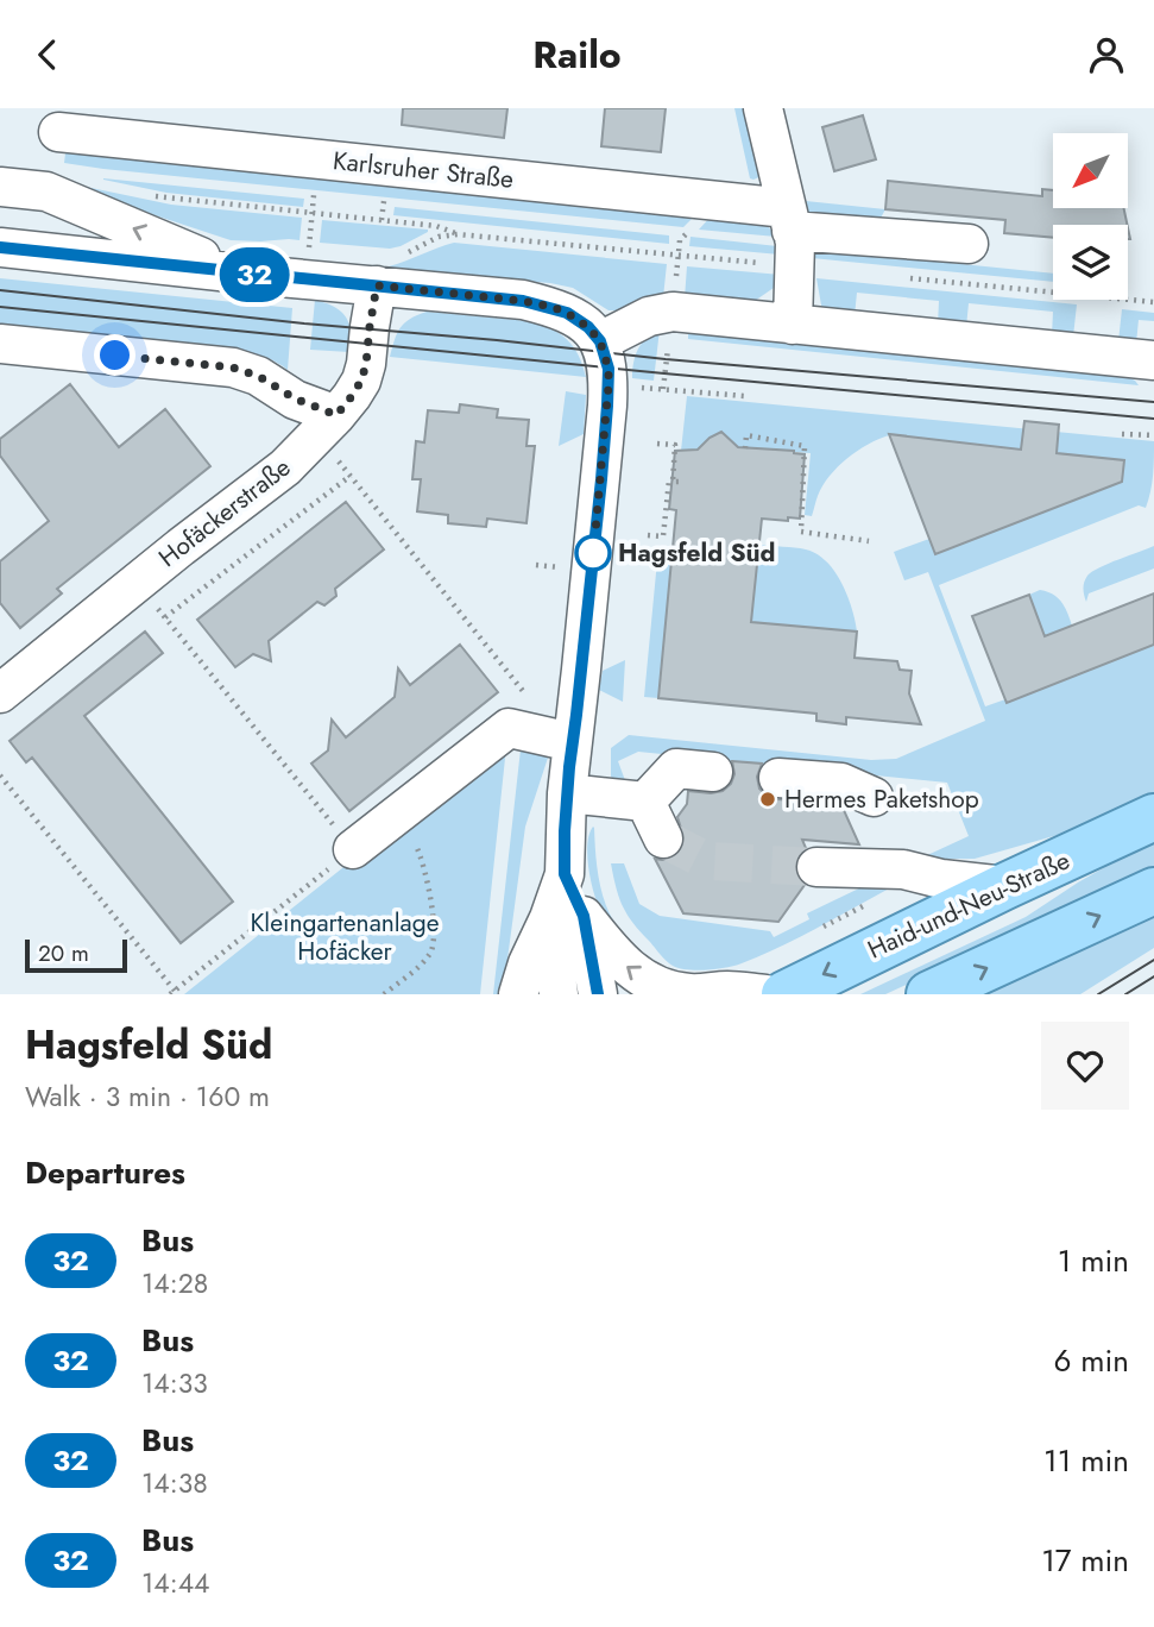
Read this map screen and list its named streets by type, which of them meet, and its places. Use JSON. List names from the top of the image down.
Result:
{
  "streets": {
    "main road": ["Haid-und-Neu-Straße"],
    "street": ["Karlsruher Straße", "Hofäckerstraße"]
  },
  "parks": ["Kleingartenanlage Hofäcker"],
  "places": ["Hagsfeld Süd", "Hermes Paketshop"],
  "lines": ["bus line 32"],
  "scale_bar": "20 m",
  "north": "bottom left",
  "page": {
    "header": "Railo",
    "on_map": "32",
    "scale": "20 m",
    "heading": [
      ["Hagsfeld Süd", "Walk · 3 min · 160 m"],
      "Departures"
    ],
    "list": [
      {
        "mark": "32",
        "name": "Bus",
        "note": "14:28",
        "value": "1 min"
      },
      {
        "mark": "32",
        "name": "Bus",
        "note": "14:33",
        "value": "6 min"
      },
      {
        "mark": "32",
        "name": "Bus",
        "note": "14:38",
        "value": "11 min"
      },
      {
        "mark": "32",
        "name": "Bus",
        "note": "14:44",
        "value": "17 min"
      }
    ]
  }
}
